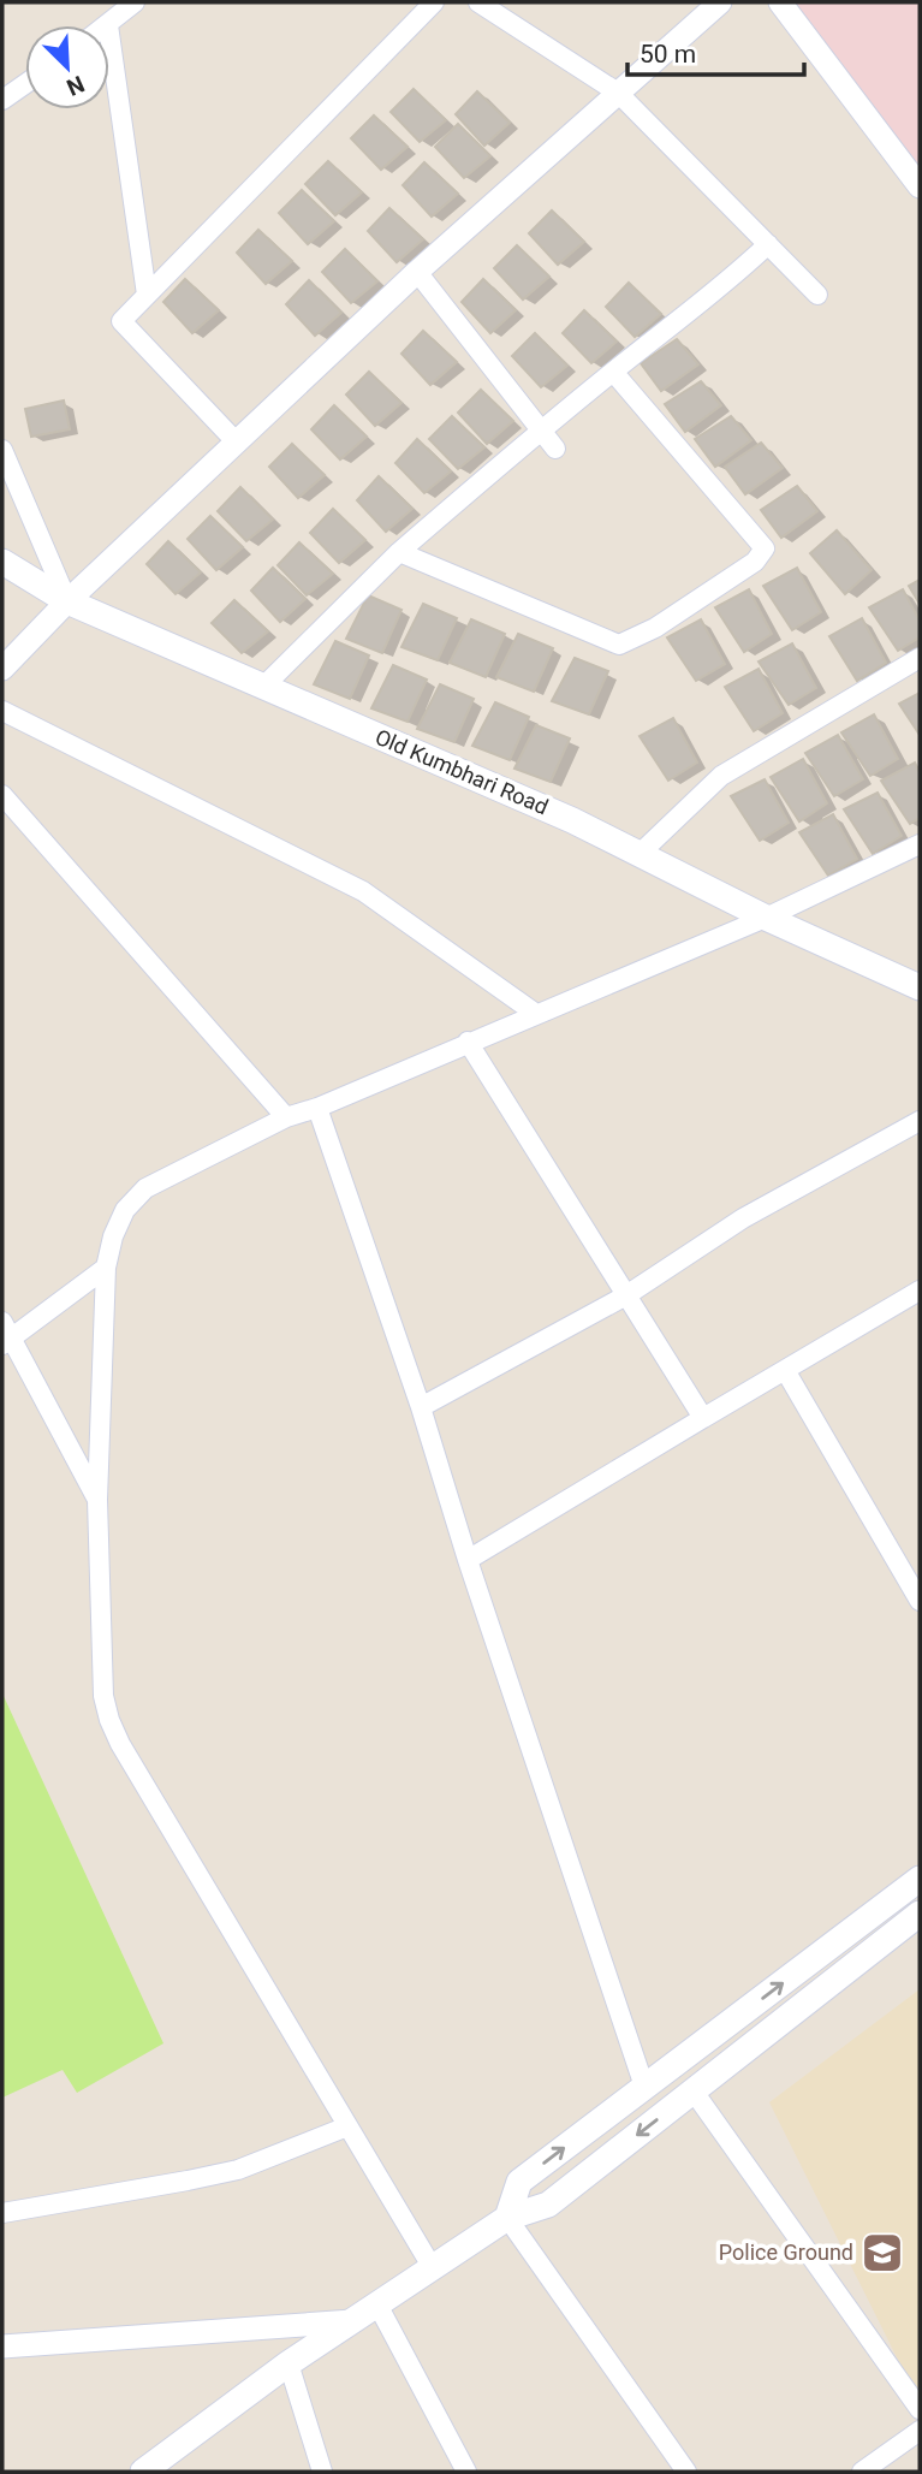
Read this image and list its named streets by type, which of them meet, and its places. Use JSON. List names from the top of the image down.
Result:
{
  "streets": {
    "main road": ["Old Kumbhari Road"]
  },
  "places": {
    "school or university": ["Police Ground"]
  },
  "scale_bar": "50 m",
  "north": "bottom right"
}
